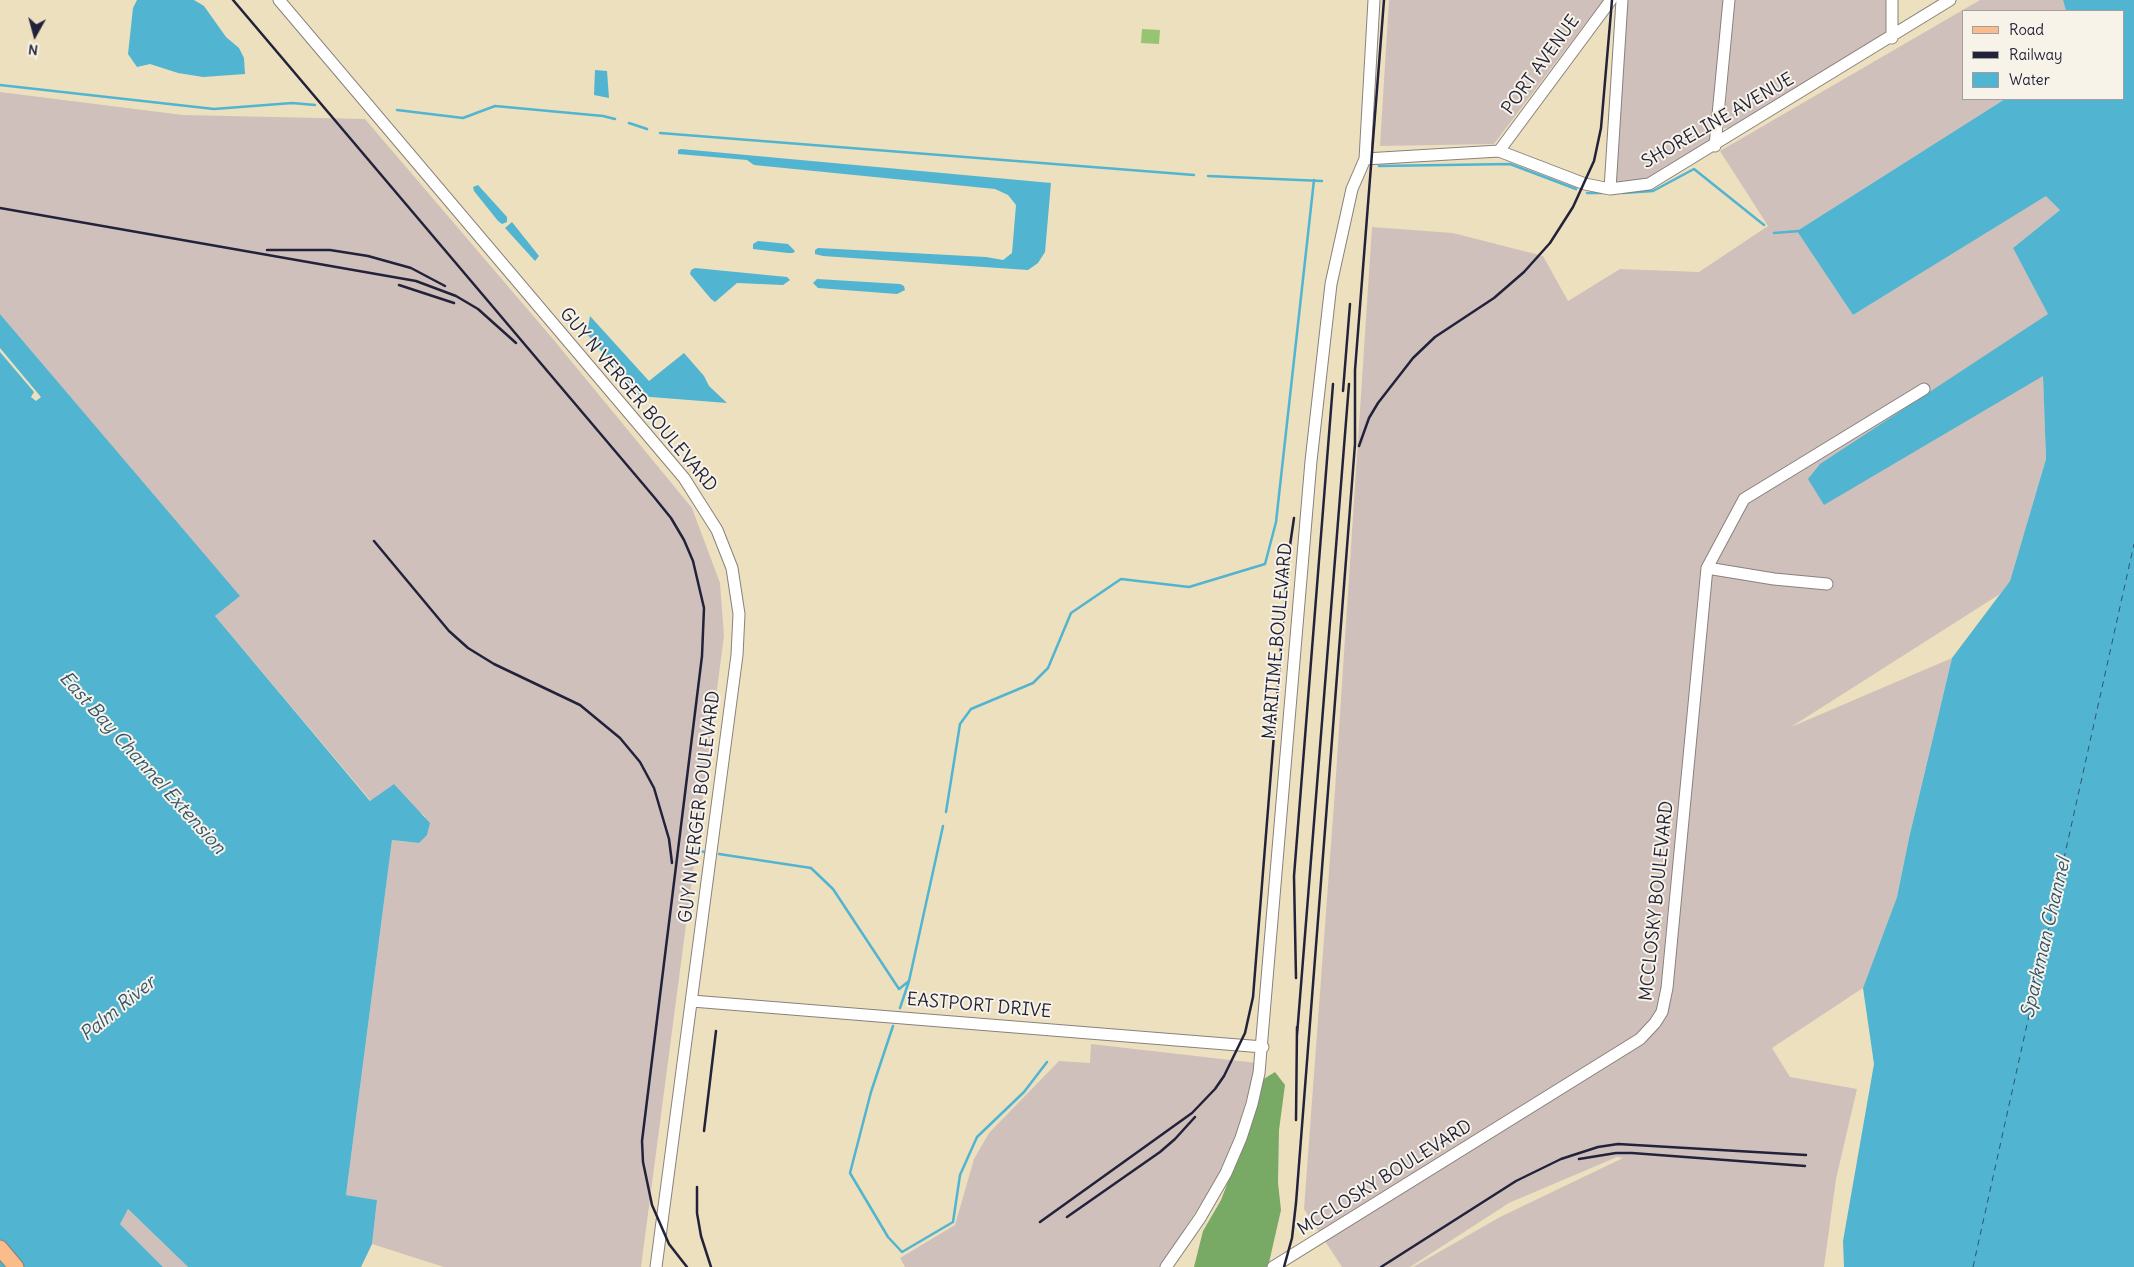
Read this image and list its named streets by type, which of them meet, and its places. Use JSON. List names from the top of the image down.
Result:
{
  "streets": {
    "street": [
      "PORT AVENUE",
      "SHORELINE AVENUE",
      "GUY N VERGER BOULEVARD",
      "MARITIME BOULEVARD",
      "MCCLOSKY BOULEVARD",
      "EASTPORT DRIVE"
    ]
  },
  "crossings": [
    ["PORT AVENUE", "SHORELINE AVENUE"],
    ["SHORELINE AVENUE", "MARITIME BOULEVARD"],
    ["GUY N VERGER BOULEVARD", "EASTPORT DRIVE"],
    ["MARITIME BOULEVARD", "EASTPORT DRIVE"]
  ],
  "water": ["East Bay Channel Extension", "Sparkman Channel", "Palm River"],
  "legend": ["Road", "Railway", "Water"],
  "north": "bottom"
}
